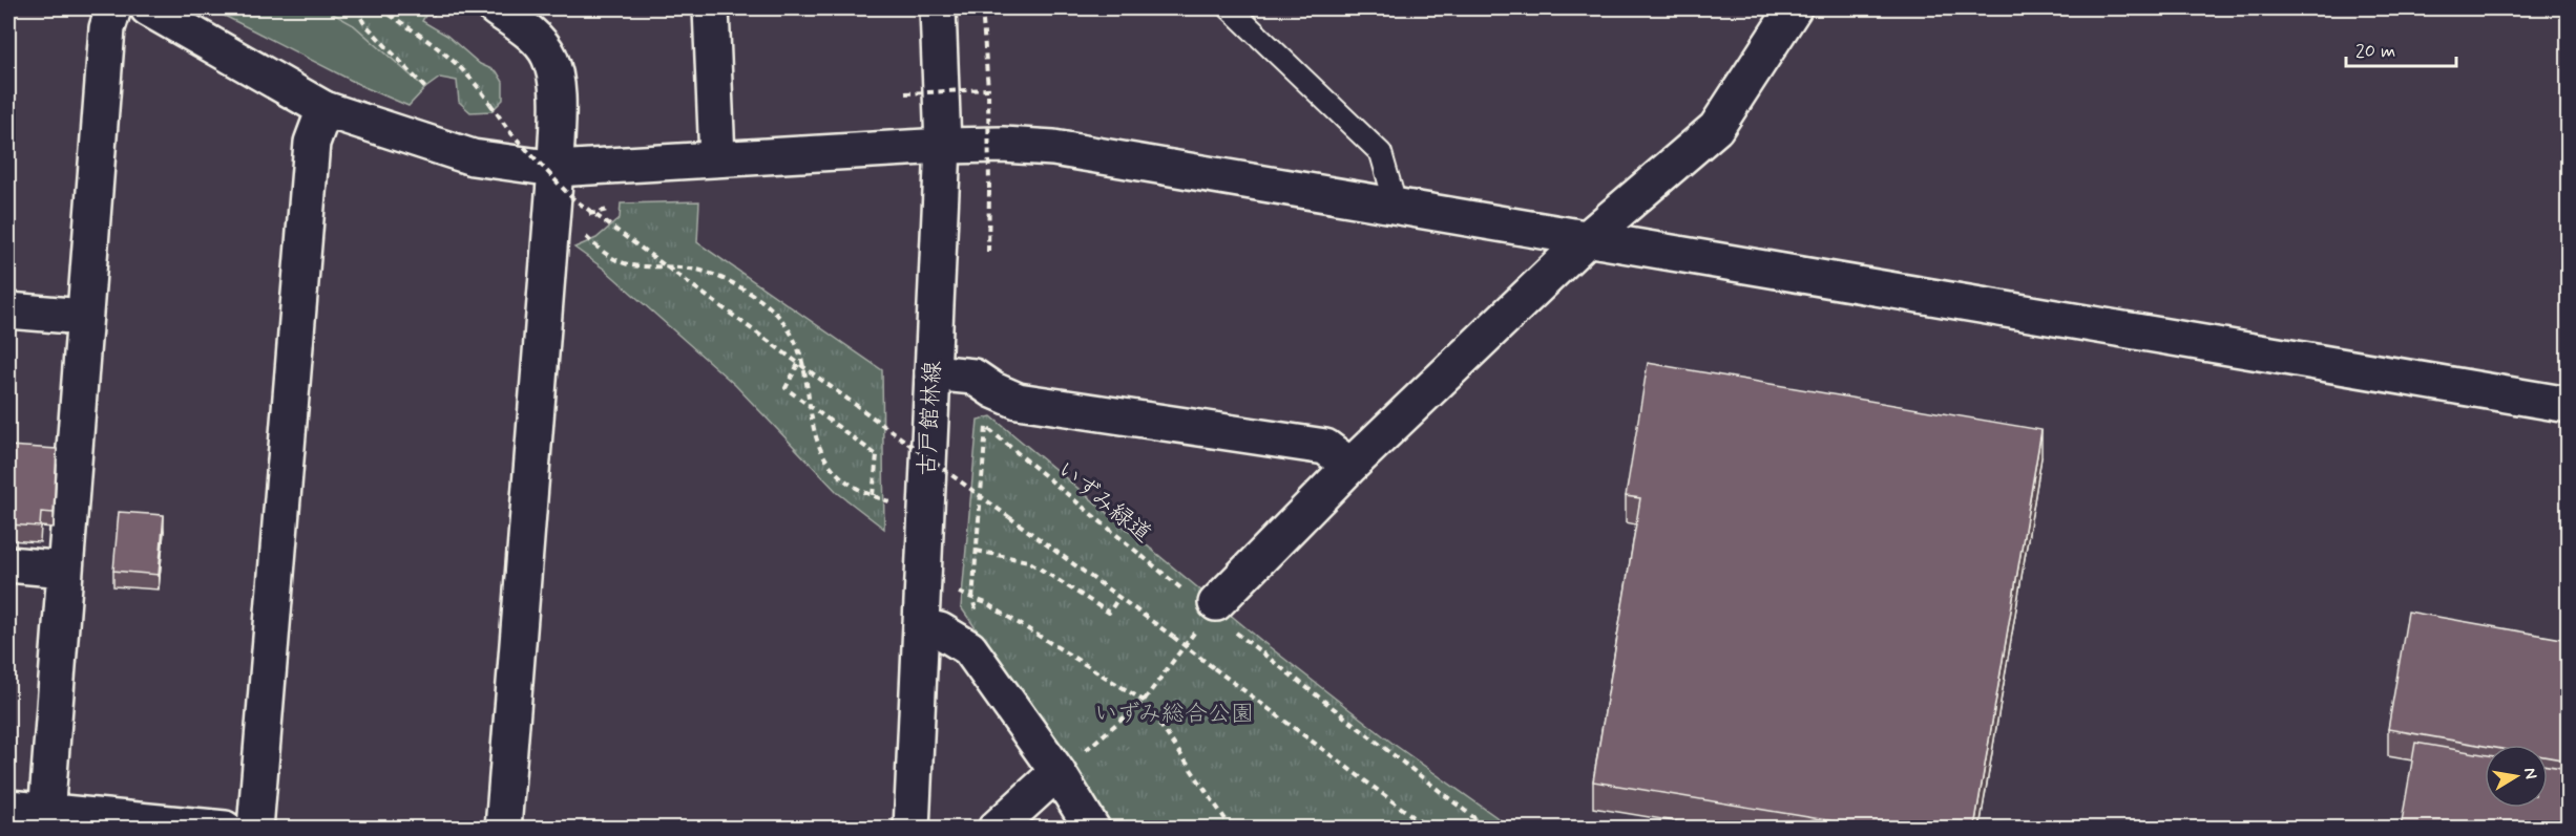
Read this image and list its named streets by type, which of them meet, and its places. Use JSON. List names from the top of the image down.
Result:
{
  "streets": {
    "street": ["古戸館林線"],
    "path": ["いずみ緑道"]
  },
  "parks": ["いずみ総合公園"],
  "scale_bar": "20 m",
  "north": "right"
}
